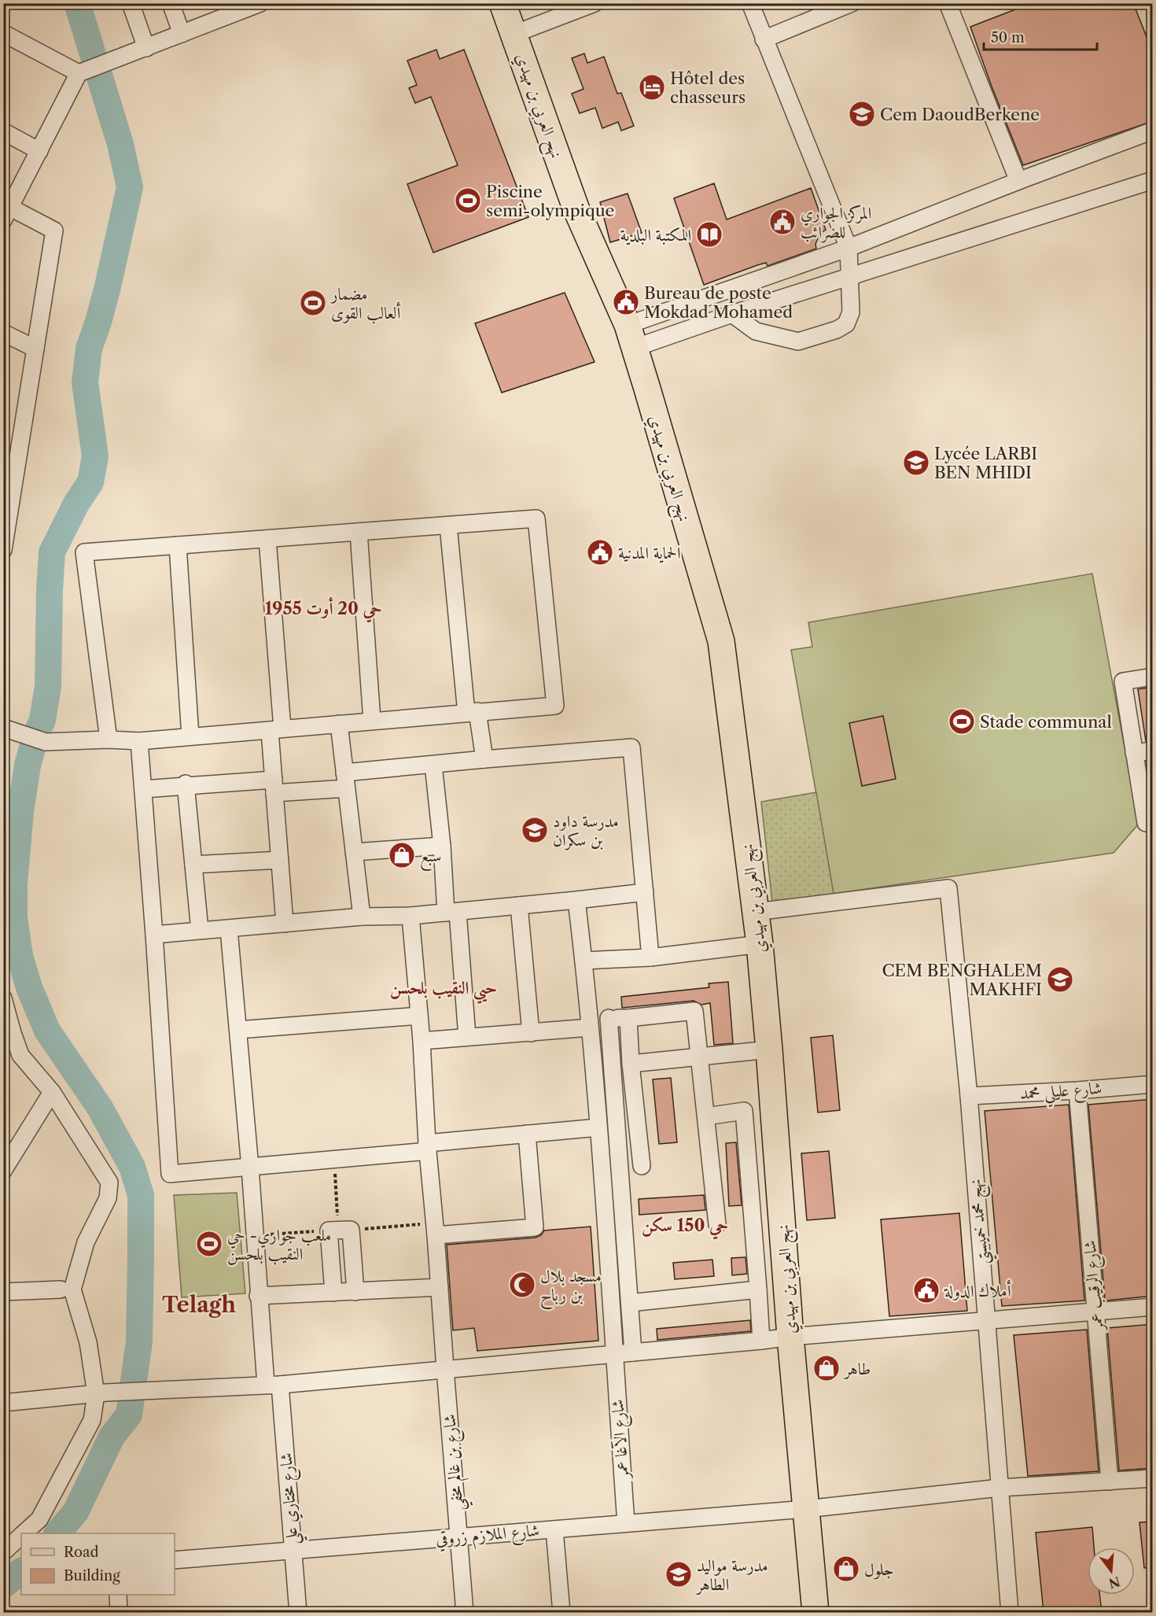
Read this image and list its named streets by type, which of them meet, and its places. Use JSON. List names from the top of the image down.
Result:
{
  "streets": {
    "main road": ["نهح العربي بن مهيدي", "نهج العربي بن مهيدي"],
    "street": [
      "شارع عليلي محمد",
      "نهج محمد خميستي",
      "شارع الرقيب عمر",
      "شارع الآغا عمر",
      "شارع بن غالم مخفي",
      "شارع مختاري علي",
      "شارع الملازم زروقي"
    ]
  },
  "crossings": [
    ["نهح العربي بن مهيدي", "نهج العربي بن مهيدي"],
    ["نهج العربي بن مهيدي", "نهج محمد خميستي"],
    ["نهج العربي بن مهيدي", "شارع الملازم زروقي"],
    ["شارع عليلي محمد", "نهج محمد خميستي"],
    ["شارع عليلي محمد", "شارع الرقيب عمر"],
    ["نهج محمد خميستي", "شارع الملازم زروقي"],
    ["شارع الرقيب عمر", "شارع الملازم زروقي"],
    ["شارع الآغا عمر", "شارع الملازم زروقي"],
    ["شارع بن غالم مخفي", "شارع الملازم زروقي"],
    ["شارع مختاري علي", "شارع الملازم زروقي"]
  ],
  "districts": [
    "حي 20 أوت 1955",
    "حيي النقيب بلحسن",
    "حي 150 سكن",
    "Telagh"
  ],
  "places": {
    "hotel": ["Hôtel des chasseurs"],
    "school or university": [
      "Cem DaoudBerkene",
      "Lycée LARBI BEN MHIDI",
      "مدرسة داود بن سكران",
      "CEM BENGHALEM MAKHFI",
      "مدرسة مواليد الطاهر"
    ],
    "sports": [
      "Piscine semi-olympique",
      "مضمار ألعالب القوى",
      "Stade communal",
      "ملعب جواري- حي النقيب بلحسن"
    ],
    "public building": [
      "المركز الجواري للضرائب",
      "Bureau de poste Mokdad Mohamed",
      "الحماية المدنية",
      "أملاك الدولة"
    ],
    "library": ["المكتبة البلدية"],
    "shop": ["سبع", "طاهر", "جلول"],
    "mosque": ["مسجد بلال بن رباح"]
  },
  "legend": ["Road", "Building"],
  "scale_bar": "50 m",
  "north": "bottom"
}
